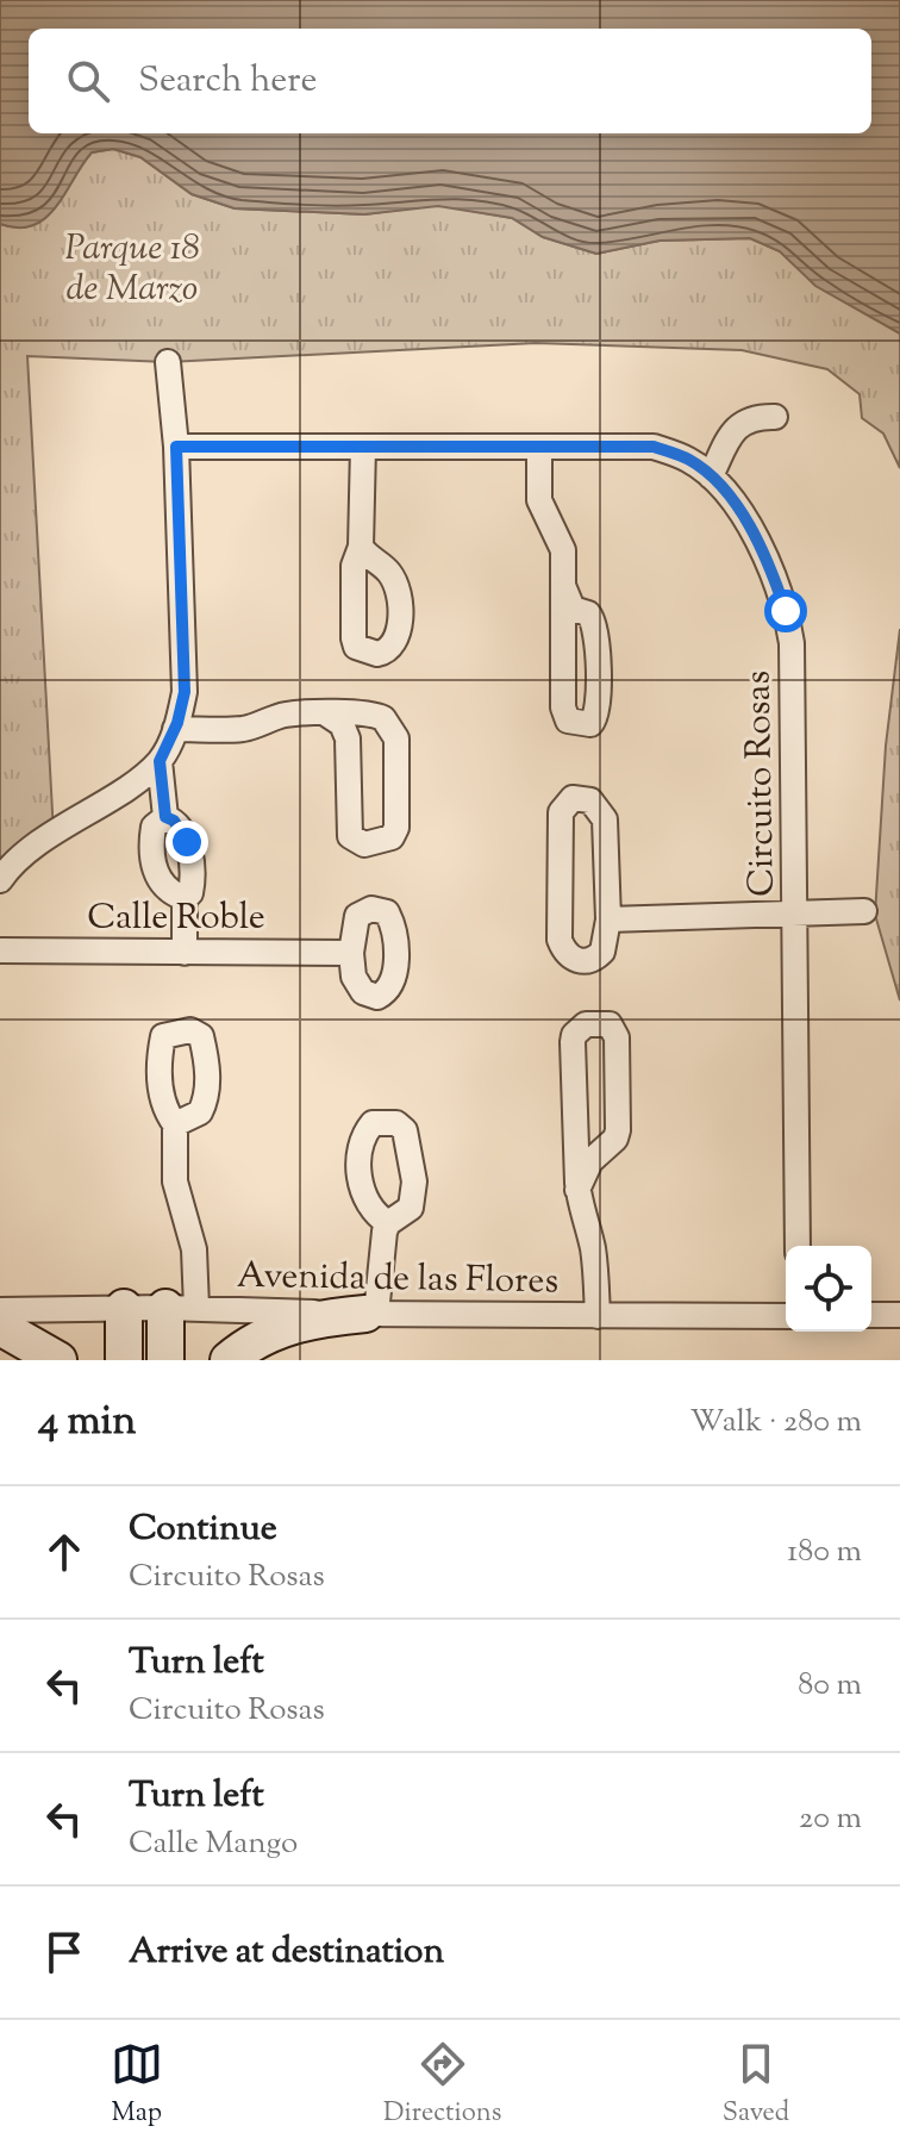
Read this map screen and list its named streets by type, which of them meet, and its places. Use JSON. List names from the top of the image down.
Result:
{
  "streets": {
    "street": ["Circuito Rosas", "Calle Roble", "Avenida de las Flores"]
  },
  "parks": ["Parque 18 de Marzo"],
  "page": {
    "search": "Search here",
    "heading": ["4 min", "Walk · 280 m"],
    "list": [
      ["Continue", "Circuito Rosas", "180 m"],
      ["Turn left", "Circuito Rosas", "80 m"],
      ["Turn left", "Calle Mango", "20 m"],
      "Arrive at destination"
    ],
    "nav": ["Map", "Directions", "Saved"]
  }
}
